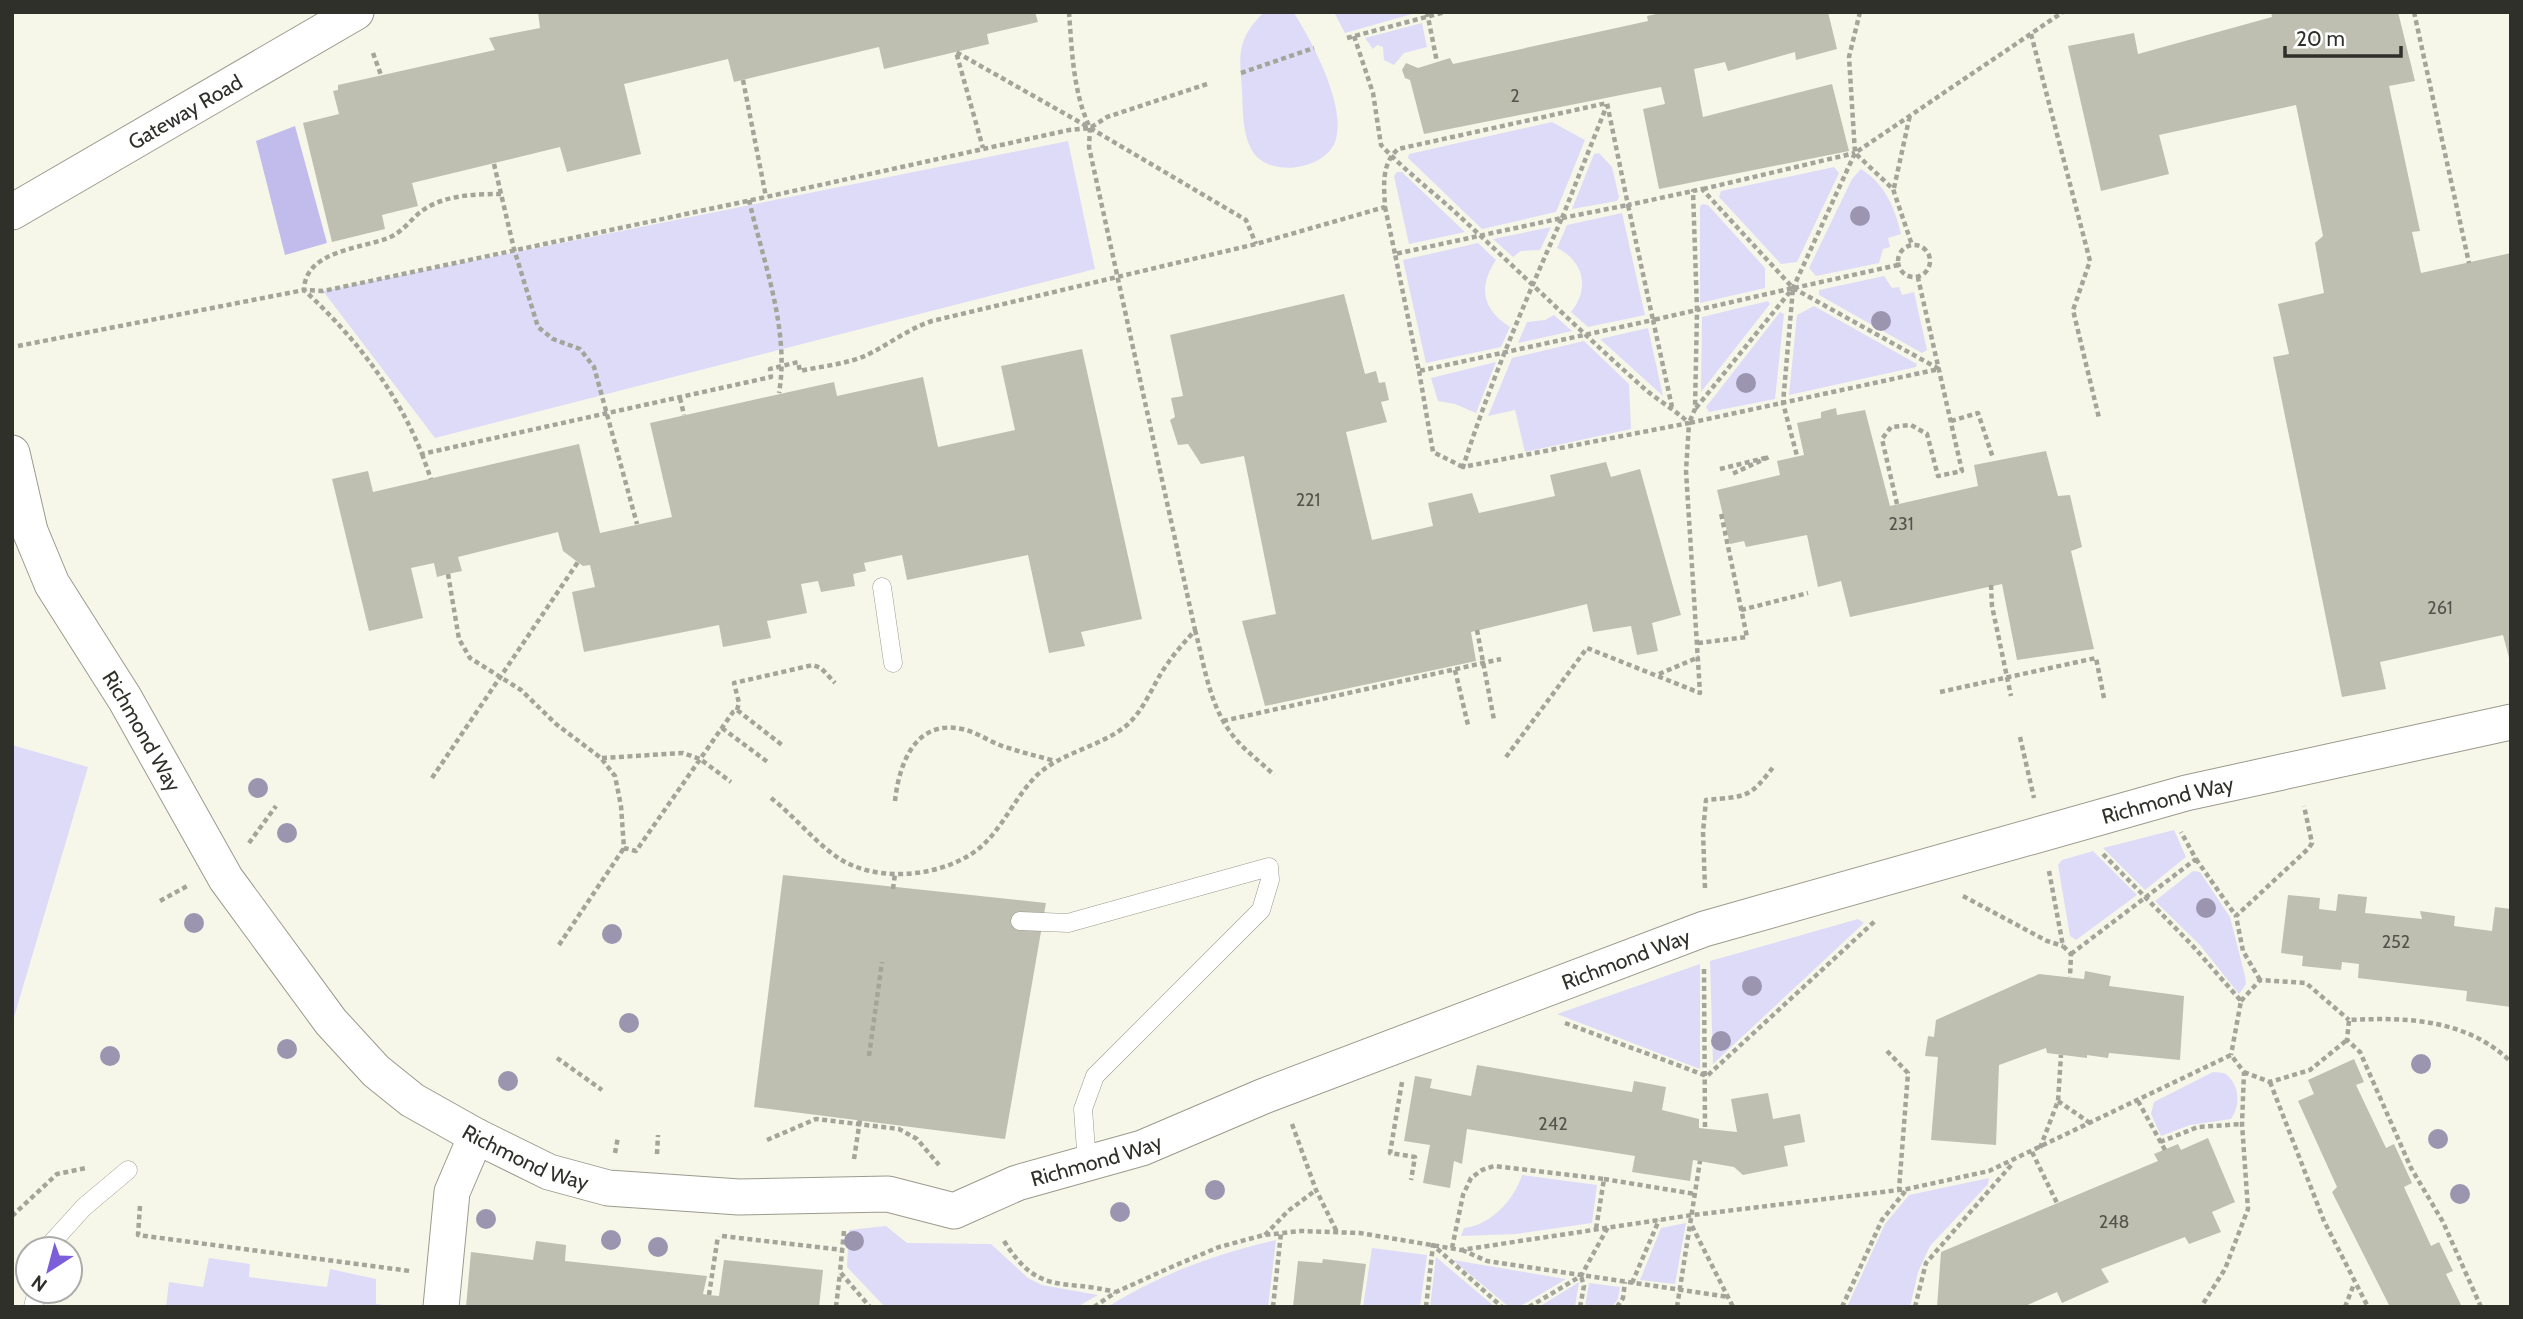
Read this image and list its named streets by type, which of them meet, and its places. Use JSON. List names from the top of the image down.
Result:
{
  "streets": {
    "street": ["Gateway Road", "Richmond Way"]
  },
  "house_numbers": [
    "2",
    "221",
    "231",
    "261",
    "252",
    "242",
    "248"
  ],
  "scale_bar": "20 m",
  "north": "bottom left"
}
